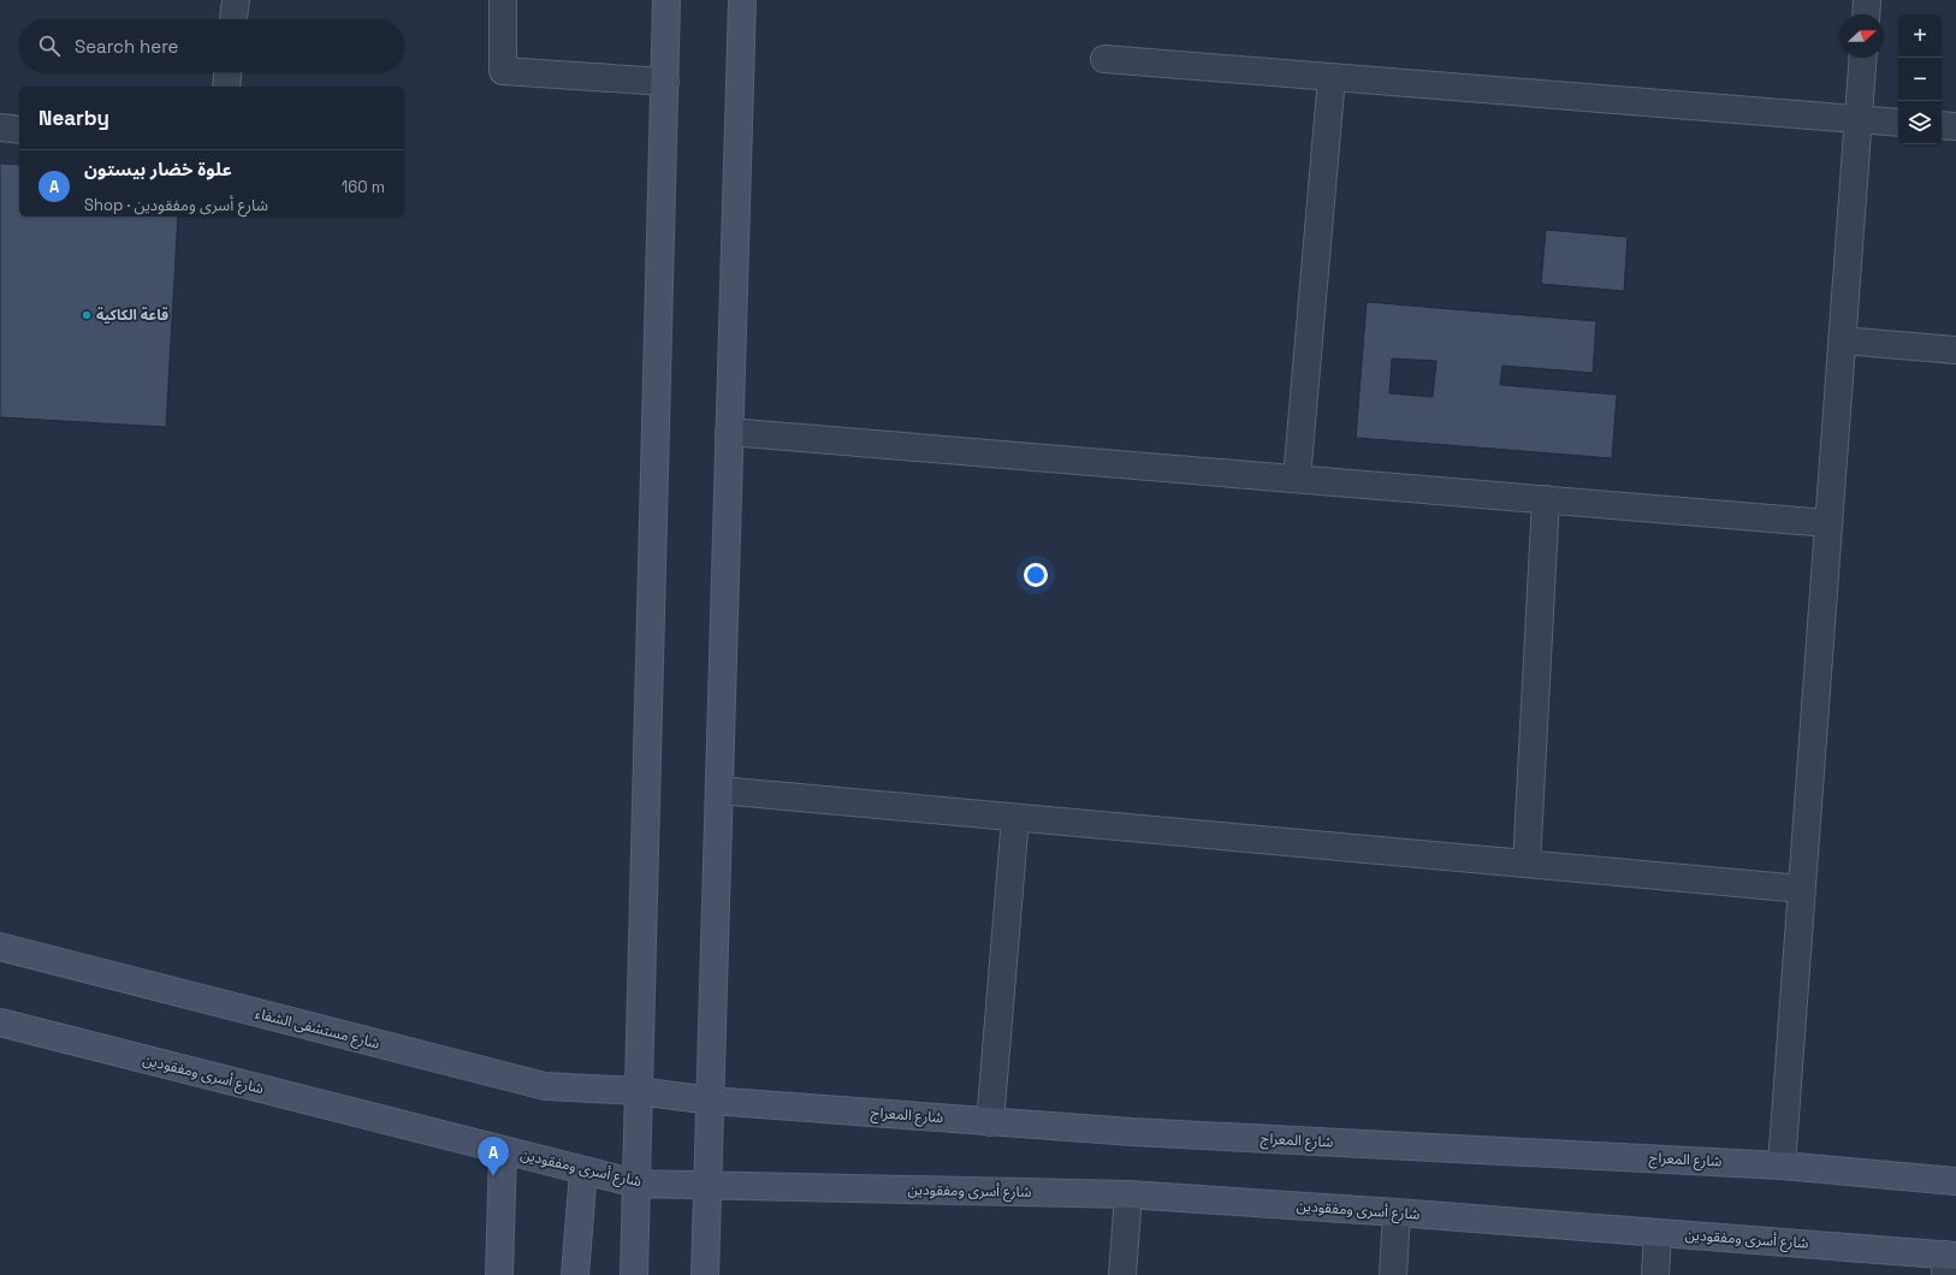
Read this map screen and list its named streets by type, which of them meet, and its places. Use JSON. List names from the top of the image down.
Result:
{
  "streets": {
    "street": ["شارع مستشفى الشفاء", "شارع أسرى ومفقودين", "شارع المعراج"]
  },
  "crossings": [
    ["شارع مستشفى الشفاء", "شارع المعراج"]
  ],
  "places": ["قاعة الكاكية"],
  "north": "right",
  "page": {
    "map_buttons": ["+", "−"],
    "search": "Search here",
    "heading": "Nearby",
    "list": [
      {
        "mark": "A",
        "name": "علوة خضار بيستون",
        "note": "Shop · شارع أسرى ومفقودين",
        "value": "160 m"
      }
    ],
    "pins": "A"
  }
}
